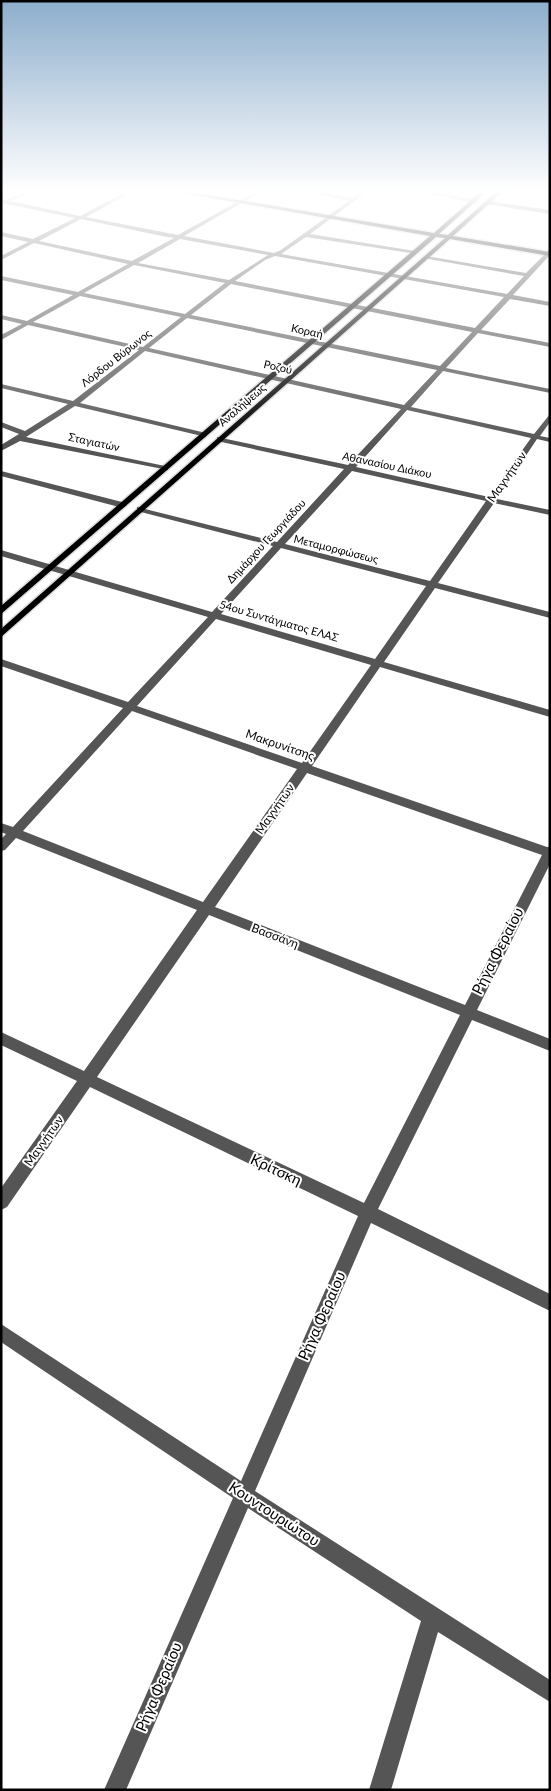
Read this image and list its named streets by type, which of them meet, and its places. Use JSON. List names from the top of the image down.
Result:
{
  "streets": {
    "main road": ["Αναλήψεως", "Μεταμορφώσεως"],
    "street": [
      "Κοραή",
      "Λόρδου Βύρωνος",
      "Ροζού",
      "Σταγιατών",
      "Αθανασίου Διάκου",
      "Μαγνήτων",
      "Δημάρχου Γεωργιάδου",
      "54ου Συντάγματος ΕΛΑΣ",
      "Μακρυνίτσης",
      "Βασσάνη",
      "Ρήγα Φεραίου",
      "Κρίτσκη",
      "Κουντουριώτου"
    ]
  },
  "crossings": [
    ["Κοραή", "Λόρδου Βύρωνος"],
    ["Κοραή", "Αναλήψεως"],
    ["Κοραή", "Δημάρχου Γεωργιάδου"],
    ["Λόρδου Βύρωνος", "Ροζού"],
    ["Λόρδου Βύρωνος", "Σταγιατών"],
    ["Ροζού", "Αναλήψεως"],
    ["Ροζού", "Μαγνήτων"],
    ["Ροζού", "Δημάρχου Γεωργιάδου"],
    ["Αναλήψεως", "Σταγιατών"],
    ["Αναλήψεως", "Αθανασίου Διάκου"],
    ["Αναλήψεως", "Μεταμορφώσεως"],
    ["Αναλήψεως", "54ου Συντάγματος ΕΛΑΣ"],
    ["Αθανασίου Διάκου", "Μαγνήτων"],
    ["Αθανασίου Διάκου", "Δημάρχου Γεωργιάδου"],
    ["Μαγνήτων", "Μεταμορφώσεως"],
    ["Μαγνήτων", "54ου Συντάγματος ΕΛΑΣ"],
    ["Μαγνήτων", "Μακρυνίτσης"],
    ["Μαγνήτων", "Βασσάνη"],
    ["Μαγνήτων", "Κρίτσκη"],
    ["Δημάρχου Γεωργιάδου", "Μεταμορφώσεως"],
    ["Δημάρχου Γεωργιάδου", "54ου Συντάγματος ΕΛΑΣ"],
    ["Δημάρχου Γεωργιάδου", "Μακρυνίτσης"],
    ["Δημάρχου Γεωργιάδου", "Βασσάνη"],
    ["Μακρυνίτσης", "Ρήγα Φεραίου"],
    ["Βασσάνη", "Ρήγα Φεραίου"],
    ["Ρήγα Φεραίου", "Κρίτσκη"],
    ["Ρήγα Φεραίου", "Κουντουριώτου"]
  ]
}
